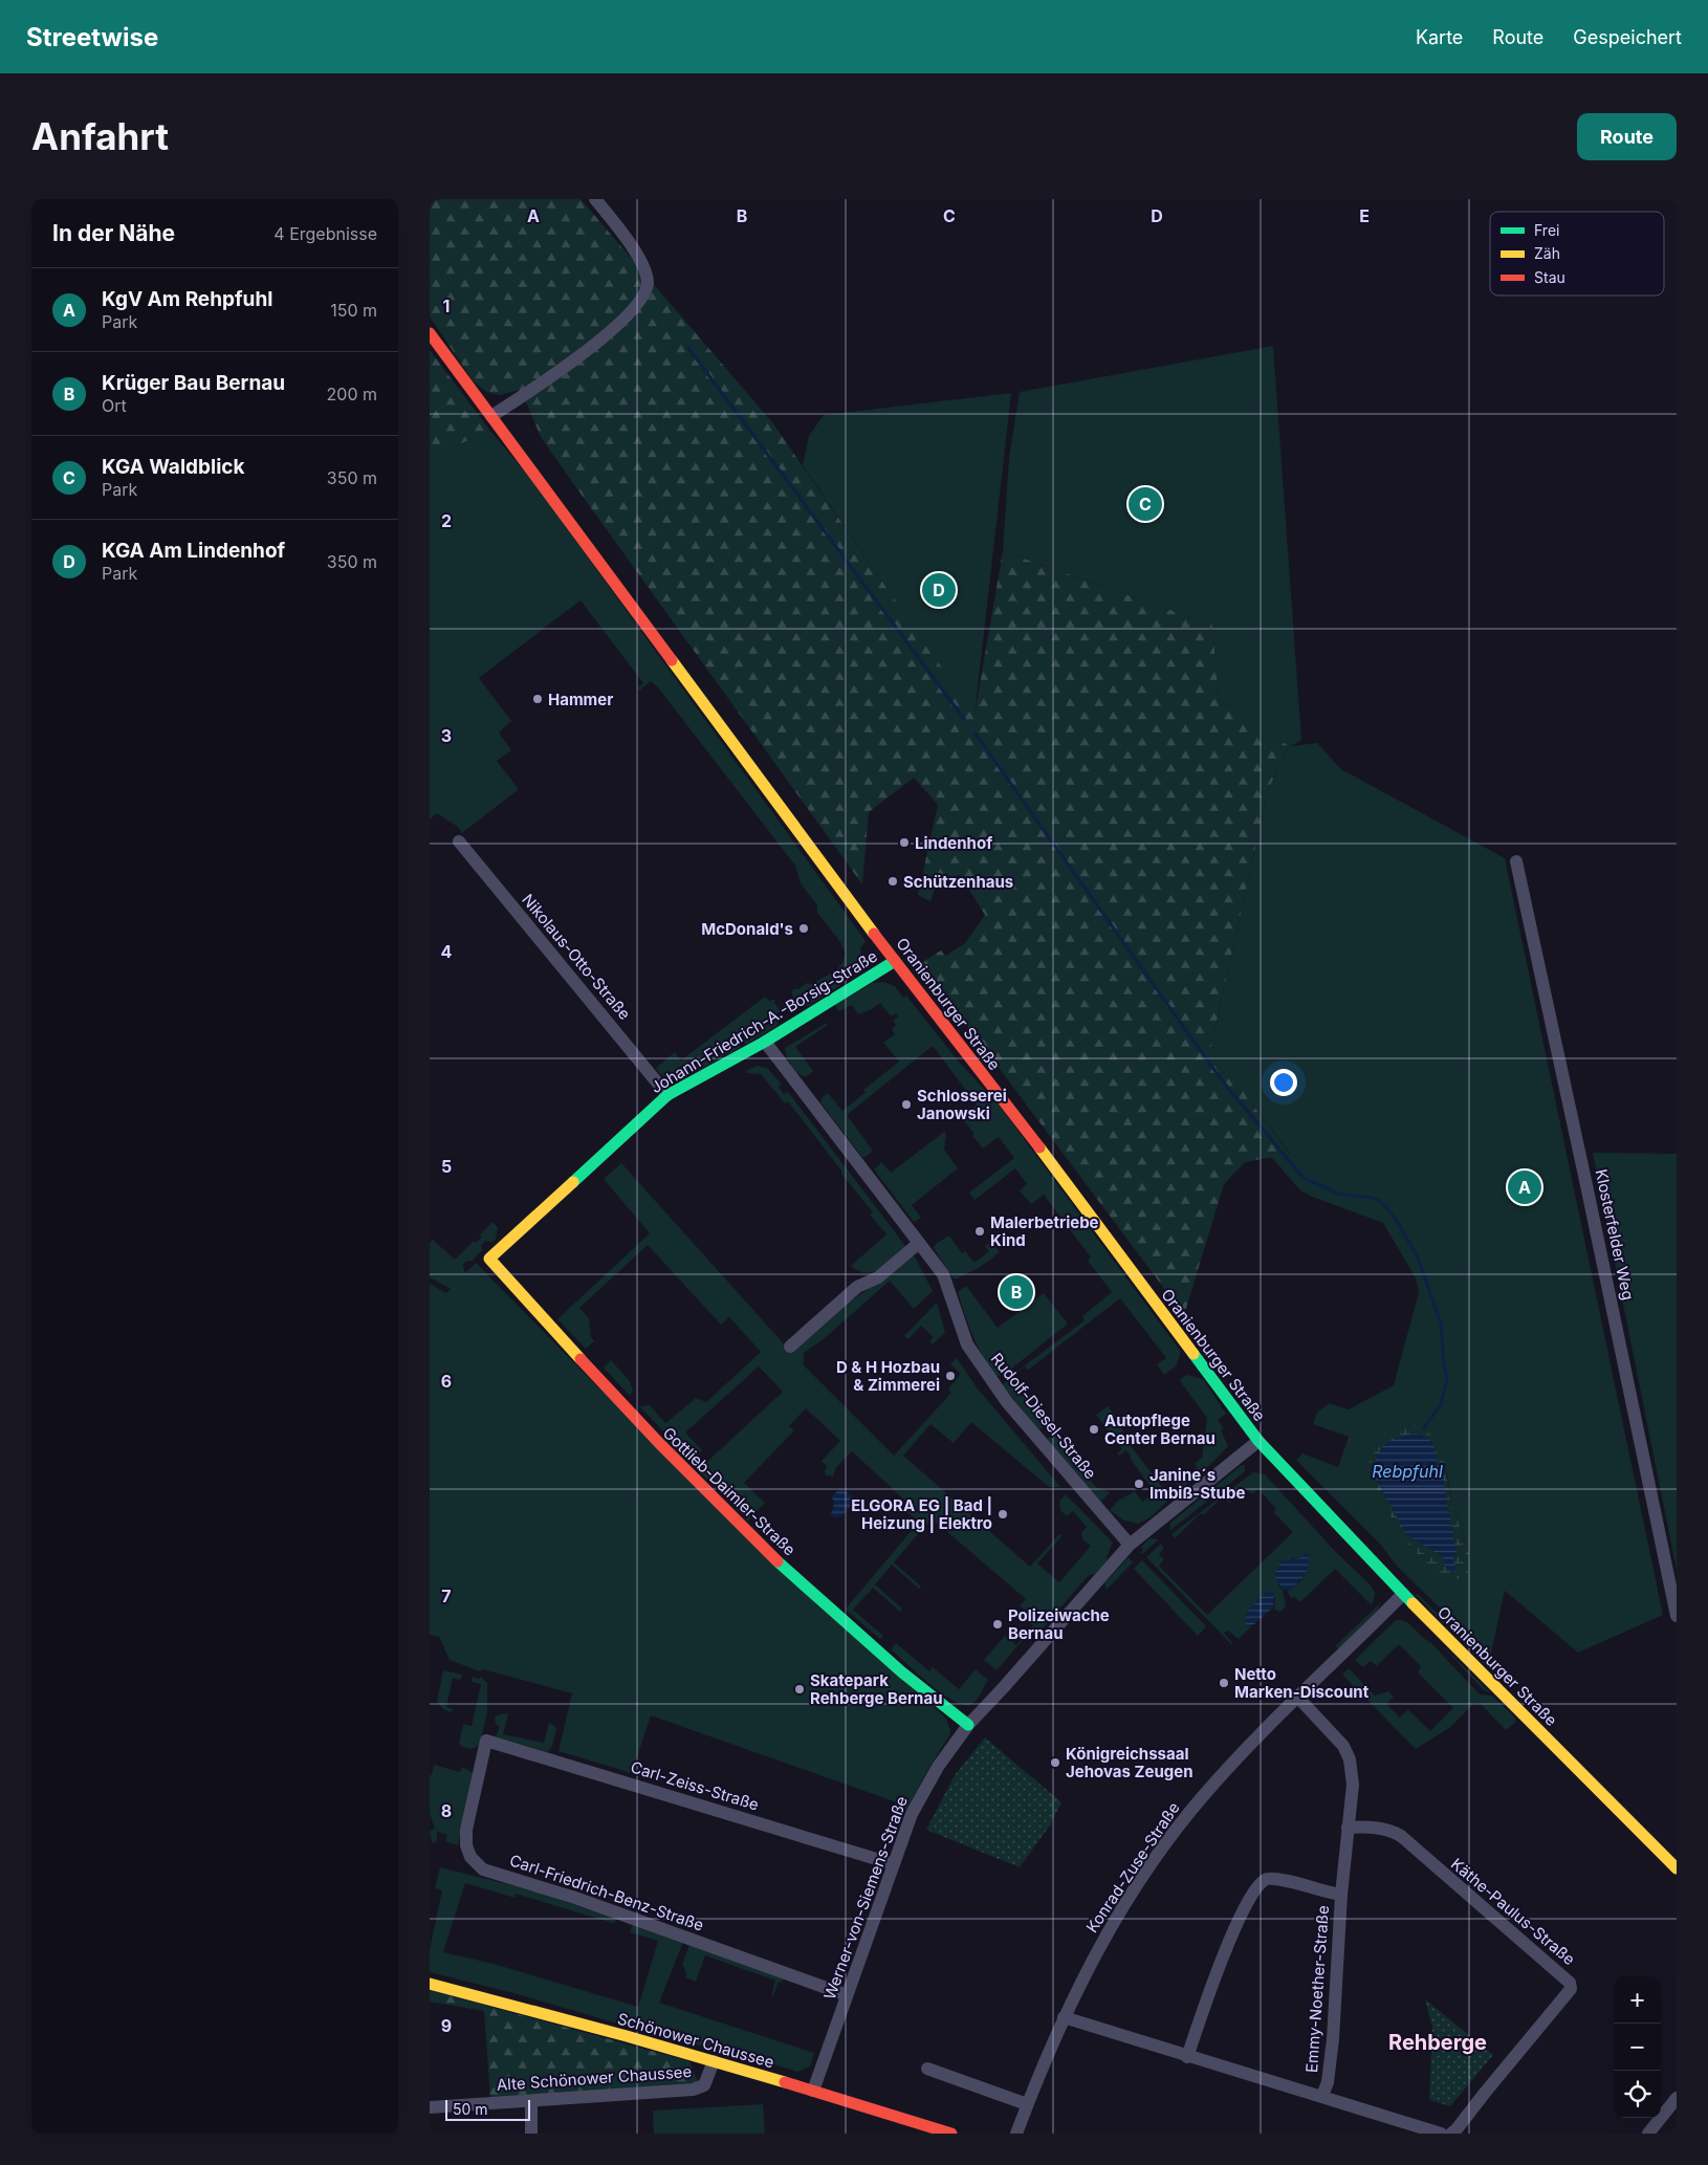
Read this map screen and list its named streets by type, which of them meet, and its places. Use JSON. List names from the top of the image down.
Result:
{
  "streets": {
    "main road": [
      "Oranienburger Straße",
      "Johann-Friedrich-A.-Borsig-Straße",
      "Gottlieb-Daimler-Straße",
      "Schönower Chaussee"
    ],
    "street": [
      "Nikolaus-Otto-Straße",
      "Klosterfelder Weg",
      "Rudolf-Diesel-Straße",
      "Carl-Zeiss-Straße",
      "Konrad-Zuse-Straße",
      "Carl-Friedrich-Benz-Straße",
      "Werner-von-Siemens-Straße",
      "Käthe-Paulus-Straße",
      "Emmy-Noether-Straße",
      "Alte Schönower Chaussee"
    ]
  },
  "crossings": [
    ["Nikolaus-Otto-Straße", "Johann-Friedrich-A.-Borsig-Straße"],
    ["Oranienburger Straße", "Johann-Friedrich-A.-Borsig-Straße"],
    ["Oranienburger Straße", "Konrad-Zuse-Straße"],
    ["Oranienburger Straße", "Werner-von-Siemens-Straße"],
    ["Johann-Friedrich-A.-Borsig-Straße", "Rudolf-Diesel-Straße"],
    ["Johann-Friedrich-A.-Borsig-Straße", "Gottlieb-Daimler-Straße"],
    ["Rudolf-Diesel-Straße", "Werner-von-Siemens-Straße"],
    ["Gottlieb-Daimler-Straße", "Werner-von-Siemens-Straße"],
    ["Carl-Zeiss-Straße", "Carl-Friedrich-Benz-Straße"],
    ["Carl-Zeiss-Straße", "Werner-von-Siemens-Straße"],
    ["Konrad-Zuse-Straße", "Emmy-Noether-Straße"],
    ["Carl-Friedrich-Benz-Straße", "Werner-von-Siemens-Straße"],
    ["Werner-von-Siemens-Straße", "Schönower Chaussee"],
    ["Käthe-Paulus-Straße", "Emmy-Noether-Straße"],
    ["Schönower Chaussee", "Alte Schönower Chaussee"]
  ],
  "districts": ["Rehberge"],
  "water": ["Rebpfuhl"],
  "places": [
    "Hammer",
    "Lindenhof",
    "Schützenhaus",
    "McDonald's",
    "Schlosserei Janowski",
    "Malerbetriebe Kind",
    "D & H Hozbau & Zimmerei",
    "Autopflege Center Bernau",
    "Janine´s Imbiß-Stube",
    "ELGORA EG | Bad | Heizung | Elektro",
    "Polizeiwache Bernau",
    "Netto Marken-Discount",
    "Skatepark Rehberge Bernau",
    "Königreichssaal Jehovas Zeugen"
  ],
  "legend": ["Frei", "Zäh", "Stau"],
  "scale_bar": "50 m",
  "page": {
    "header": "Streetwise",
    "nav": ["Karte", "Route", "Gespeichert"],
    "buttons": "Route",
    "title": "Anfahrt",
    "heading": ["In der Nähe", "4 Ergebnisse"],
    "list": [
      {
        "mark": "A",
        "name": "KgV Am Rehpfuhl",
        "note": "Park",
        "value": "150 m"
      },
      {
        "mark": "B",
        "name": "Krüger Bau Bernau",
        "note": "Ort",
        "value": "200 m"
      },
      {
        "mark": "C",
        "name": "KGA Waldblick",
        "note": "Park",
        "value": "350 m"
      },
      {
        "mark": "D",
        "name": "KGA Am Lindenhof",
        "note": "Park",
        "value": "350 m"
      }
    ],
    "pins": [
      "C",
      "D",
      "A",
      "B"
    ],
    "map_buttons": ["+", "−"],
    "scale": "50 m"
  },
  "grid": {
    "columns": [
      "A",
      "B",
      "C",
      "D",
      "E"
    ],
    "rows": [
      "1",
      "2",
      "3",
      "4",
      "5",
      "6",
      "7",
      "8",
      "9"
    ]
  }
}
